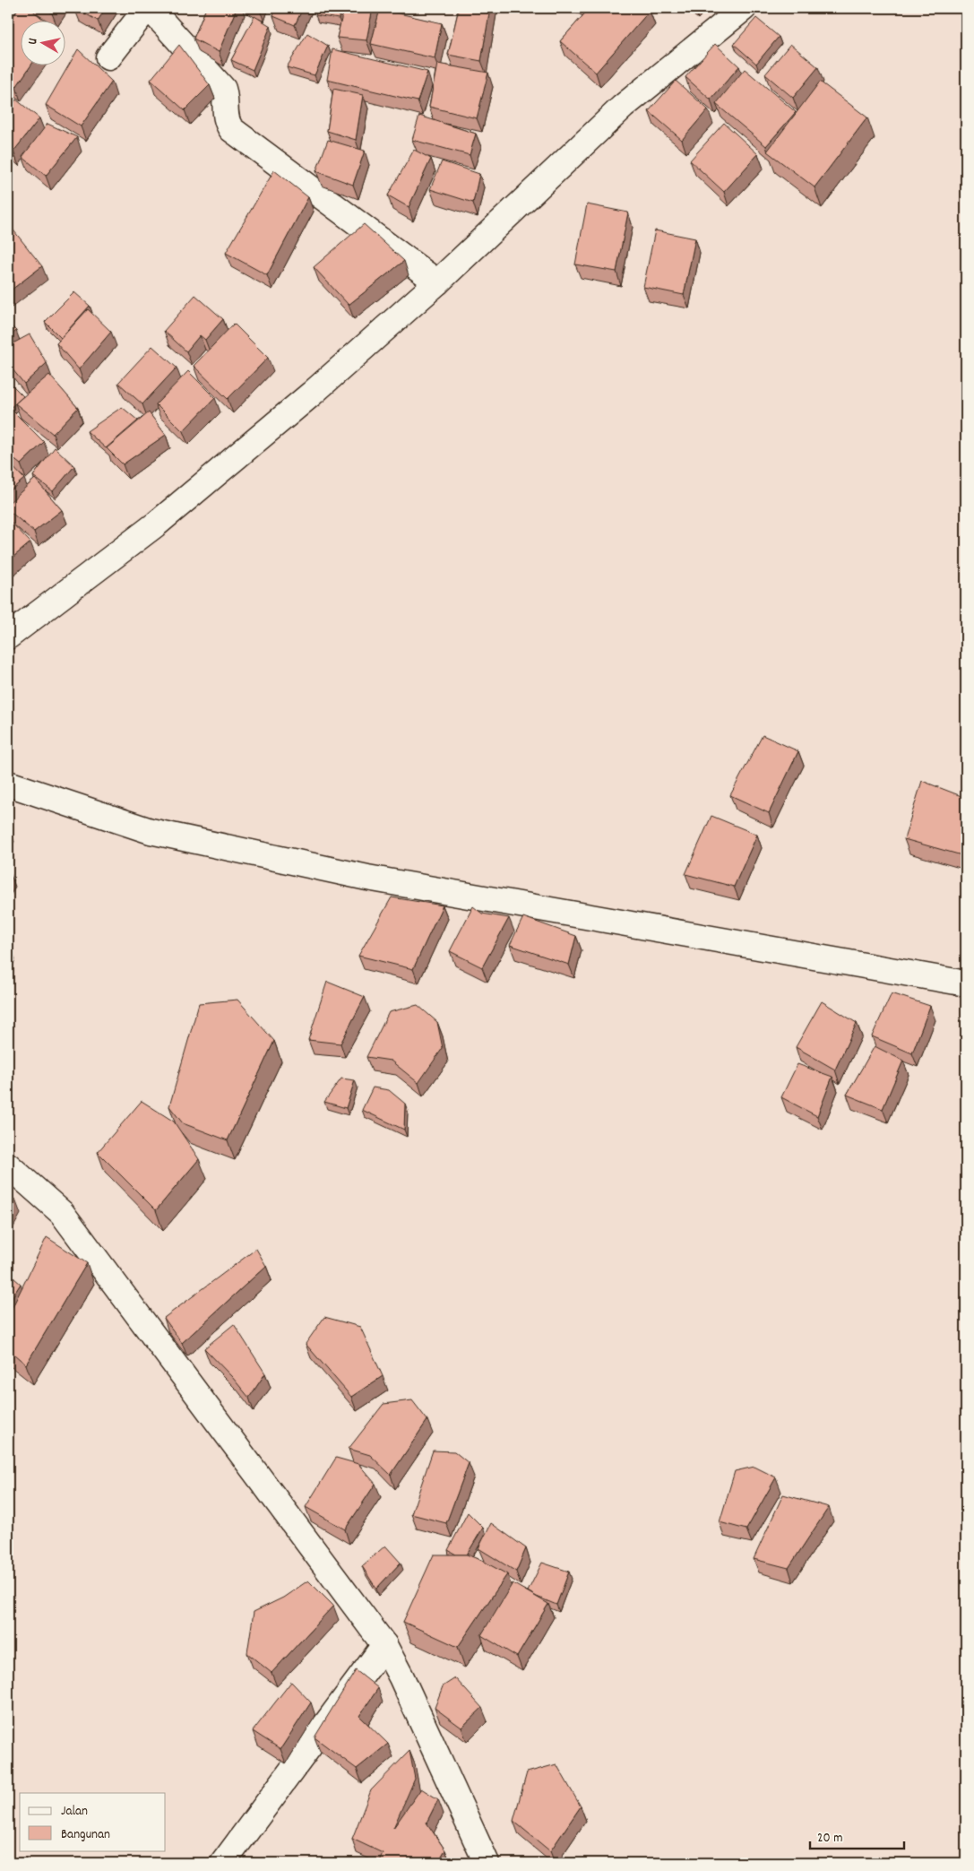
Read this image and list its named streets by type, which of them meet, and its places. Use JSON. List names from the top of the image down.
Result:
{
  "legend": ["Jalan", "Bangunan"],
  "scale_bar": "20 m",
  "north": "left"
}
